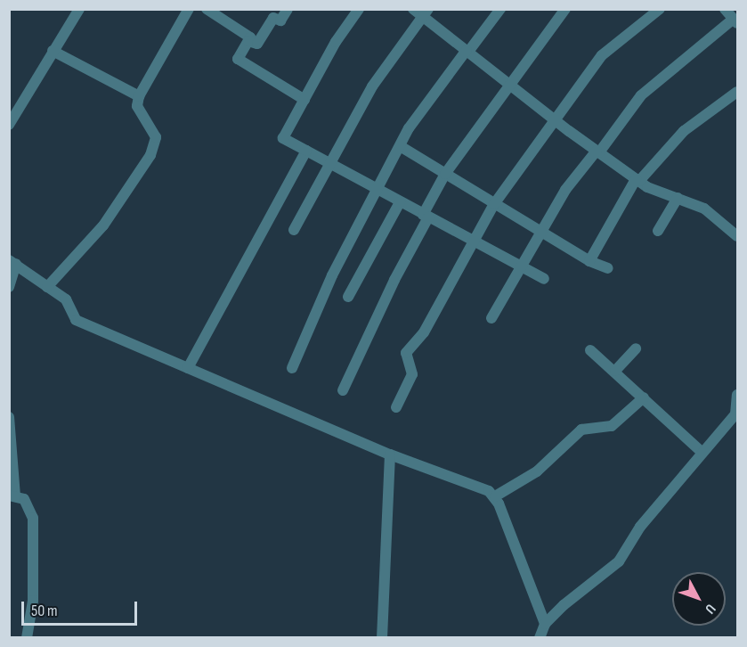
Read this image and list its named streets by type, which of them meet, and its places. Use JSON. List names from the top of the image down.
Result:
{
  "scale_bar": "50 m",
  "north": "bottom right"
}
